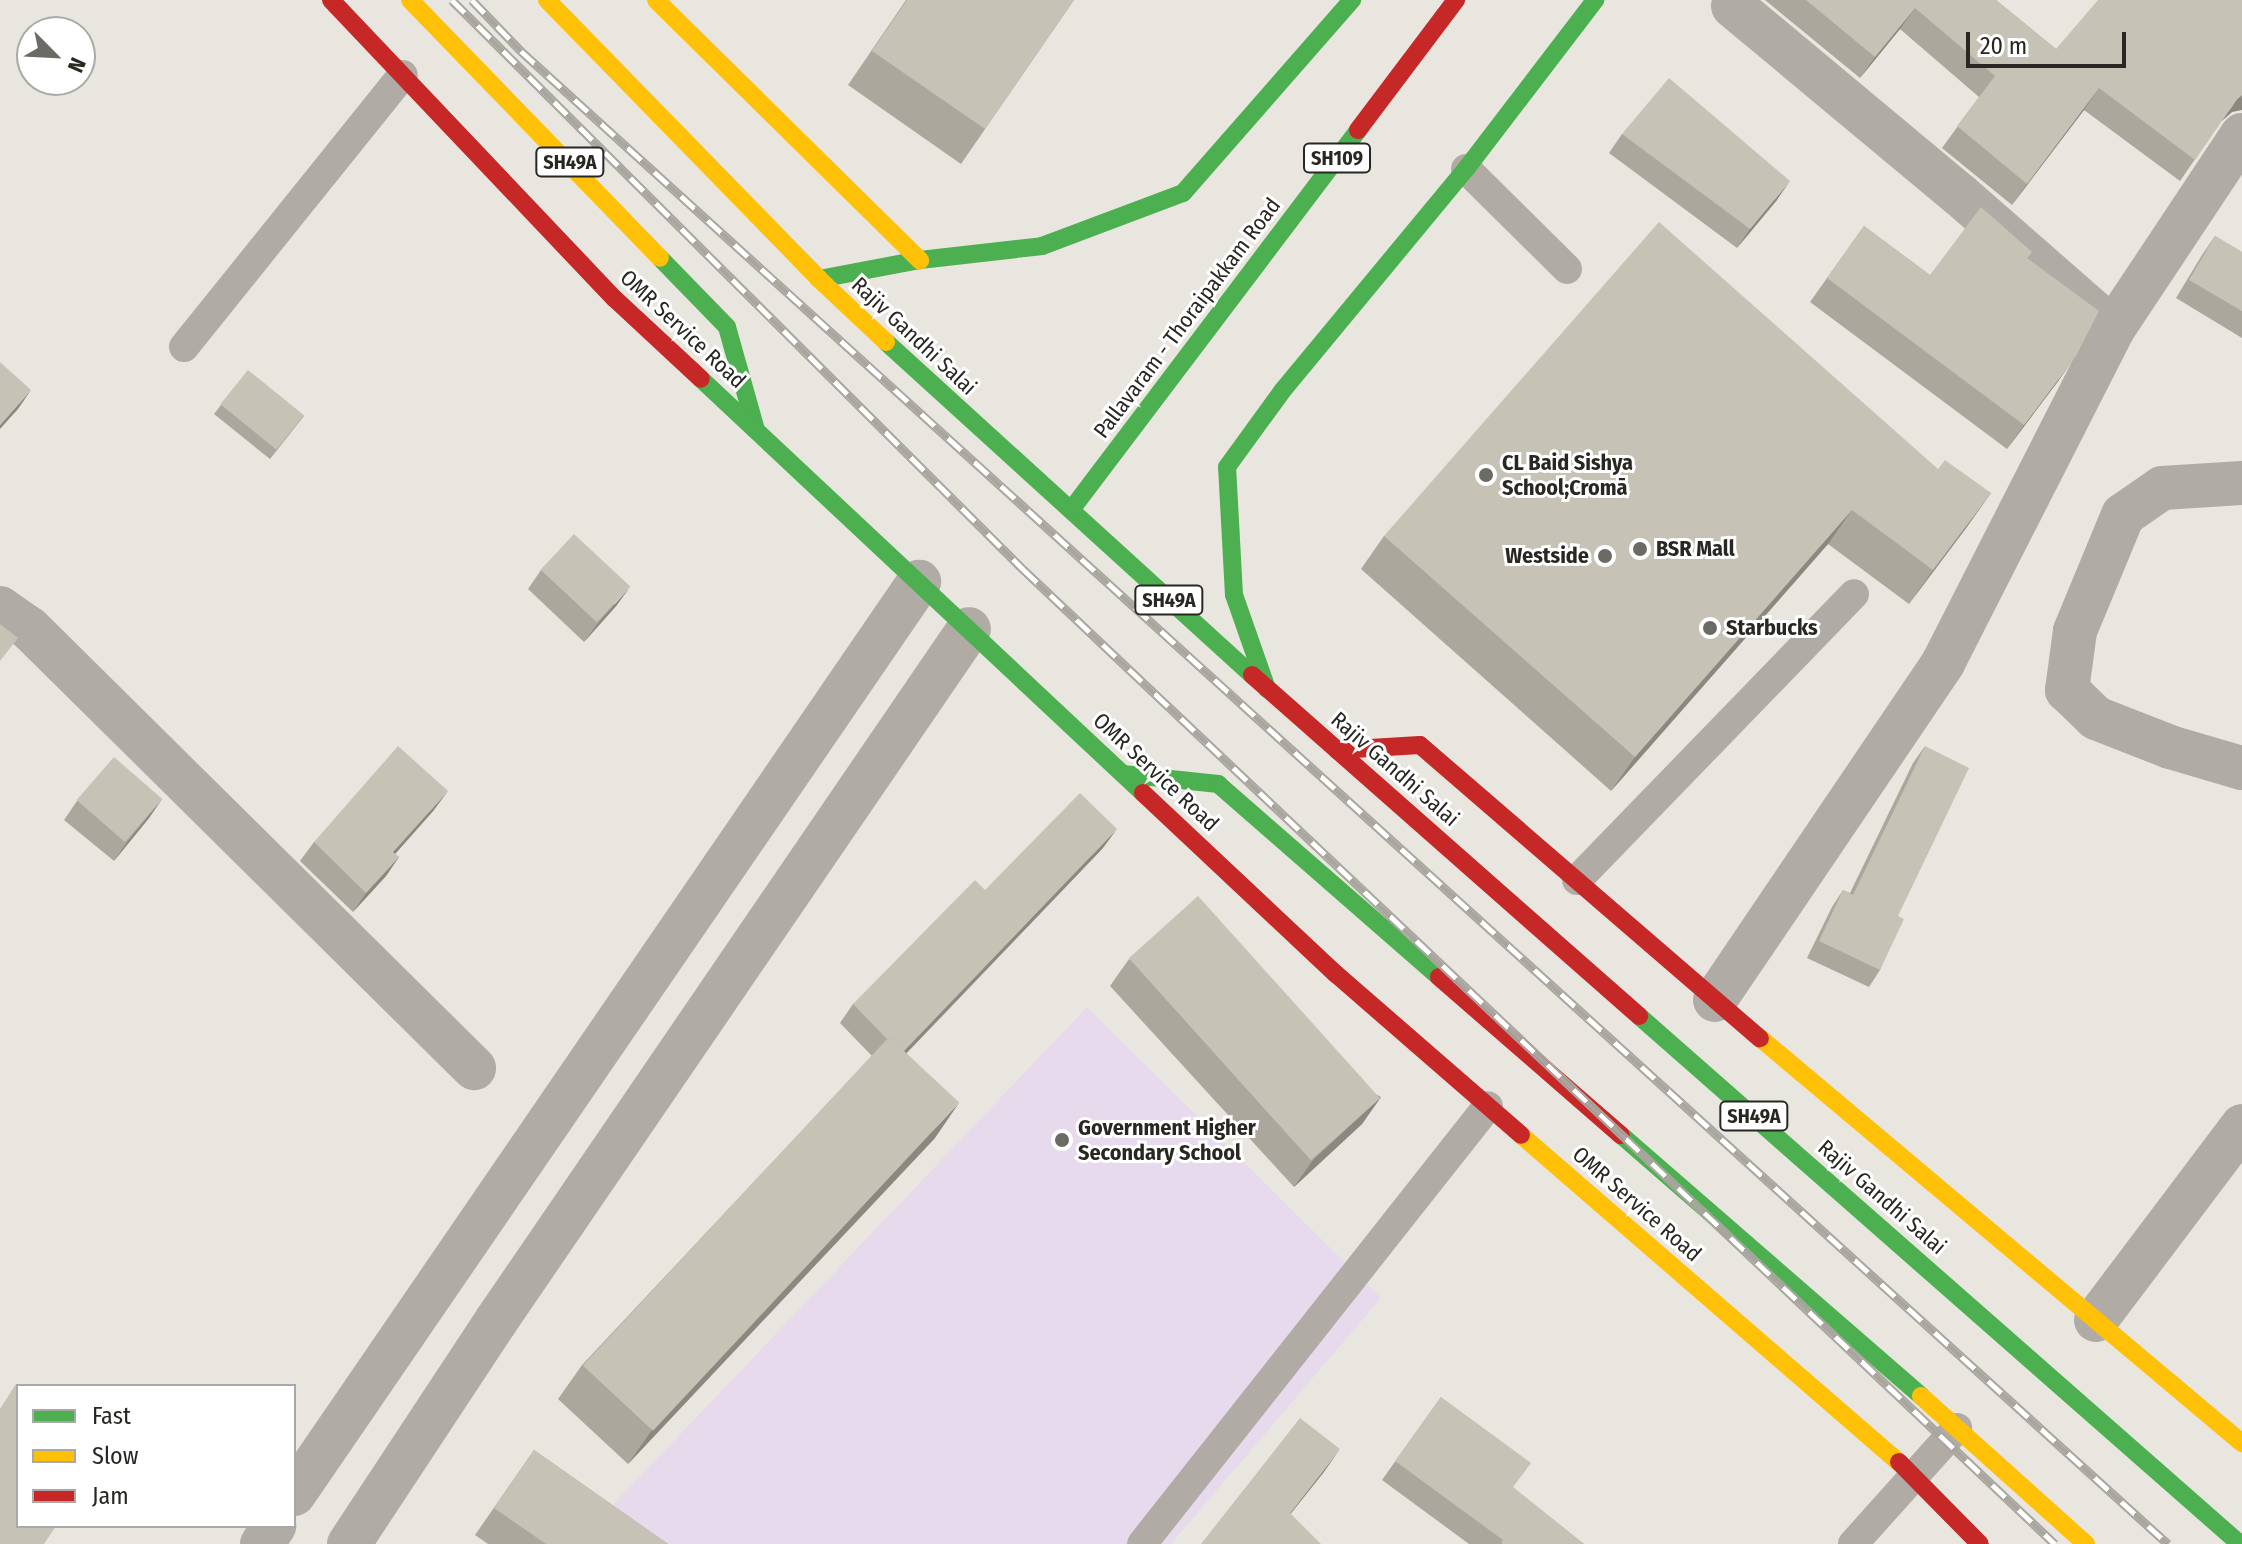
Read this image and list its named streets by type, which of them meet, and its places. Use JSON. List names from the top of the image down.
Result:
{
  "streets": {
    "main road": [
      "SH109",
      "SH49A",
      "Pallavaram - Thoraipakkam Road",
      "OMR Service Road",
      "Rajiv Gandhi Salai"
    ]
  },
  "crossings": [
    ["SH49A", "OMR Service Road"],
    ["Pallavaram - Thoraipakkam Road", "Rajiv Gandhi Salai"]
  ],
  "places": [
    "CL Baid Sishya School;Cromā",
    "BSR Mall",
    "Westside",
    "Starbucks",
    "Government Higher Secondary School"
  ],
  "legend": ["Fast", "Slow", "Jam"],
  "scale_bar": "20 m",
  "north": "bottom right"
}
